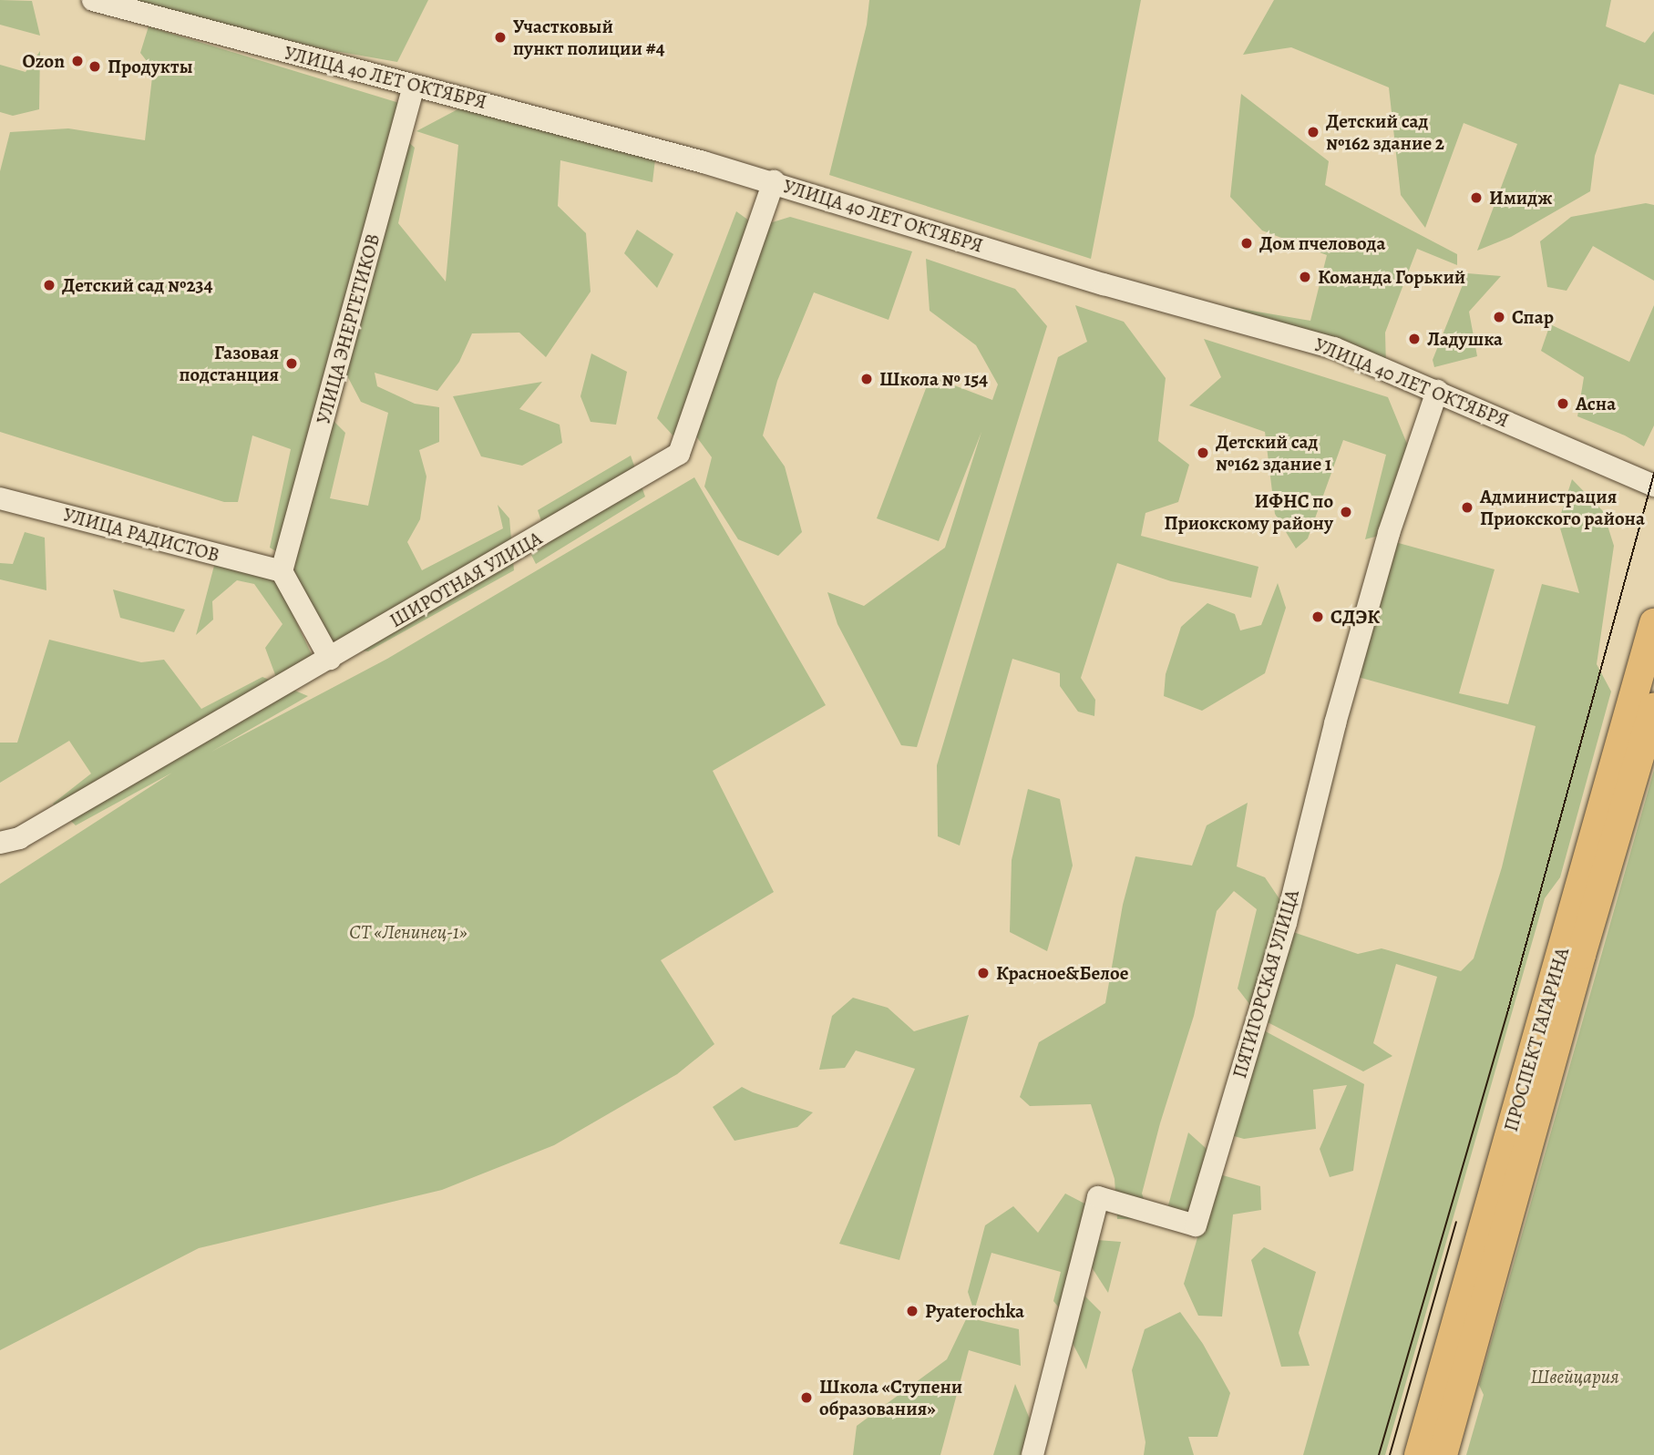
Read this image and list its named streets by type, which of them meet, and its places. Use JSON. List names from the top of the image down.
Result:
{
  "streets": {
    "main road": ["ПРОСПЕКТ ГАГАРИНА"],
    "street": [
      "УЛИЦА 40 ЛЕТ ОКТЯБРЯ",
      "УЛИЦА ЭНЕРГЕТИКОВ",
      "УЛИЦА РАДИСТОВ",
      "ШИРОТНАЯ УЛИЦА",
      "ПЯТИГОРСКАЯ УЛИЦА"
    ]
  },
  "crossings": [
    ["УЛИЦА 40 ЛЕТ ОКТЯБРЯ", "УЛИЦА ЭНЕРГЕТИКОВ"],
    ["УЛИЦА 40 ЛЕТ ОКТЯБРЯ", "ШИРОТНАЯ УЛИЦА"],
    ["УЛИЦА 40 ЛЕТ ОКТЯБРЯ", "ПЯТИГОРСКАЯ УЛИЦА"],
    ["УЛИЦА ЭНЕРГЕТИКОВ", "УЛИЦА РАДИСТОВ"]
  ],
  "parks": ["СТ «Ленинец-1»", "Швейцария"],
  "places": [
    "Участковый пункт полиции #4",
    "Ozon",
    "Продукты",
    "Детский сад №162 здание 2",
    "Имидж",
    "Дом пчеловода",
    "Команда Горький",
    "Детский сад №234",
    "Спар",
    "Ладушка",
    "Газовая подстанция",
    "Школа № 154",
    "Асна",
    "Детский сад №162 здание 1",
    "Администрация Приокского района",
    "ИФНС по Приокскому району",
    "СДЭК",
    "Красное&Белое",
    "Pyaterochka",
    "Школа «Ступени образования»"
  ]
}
